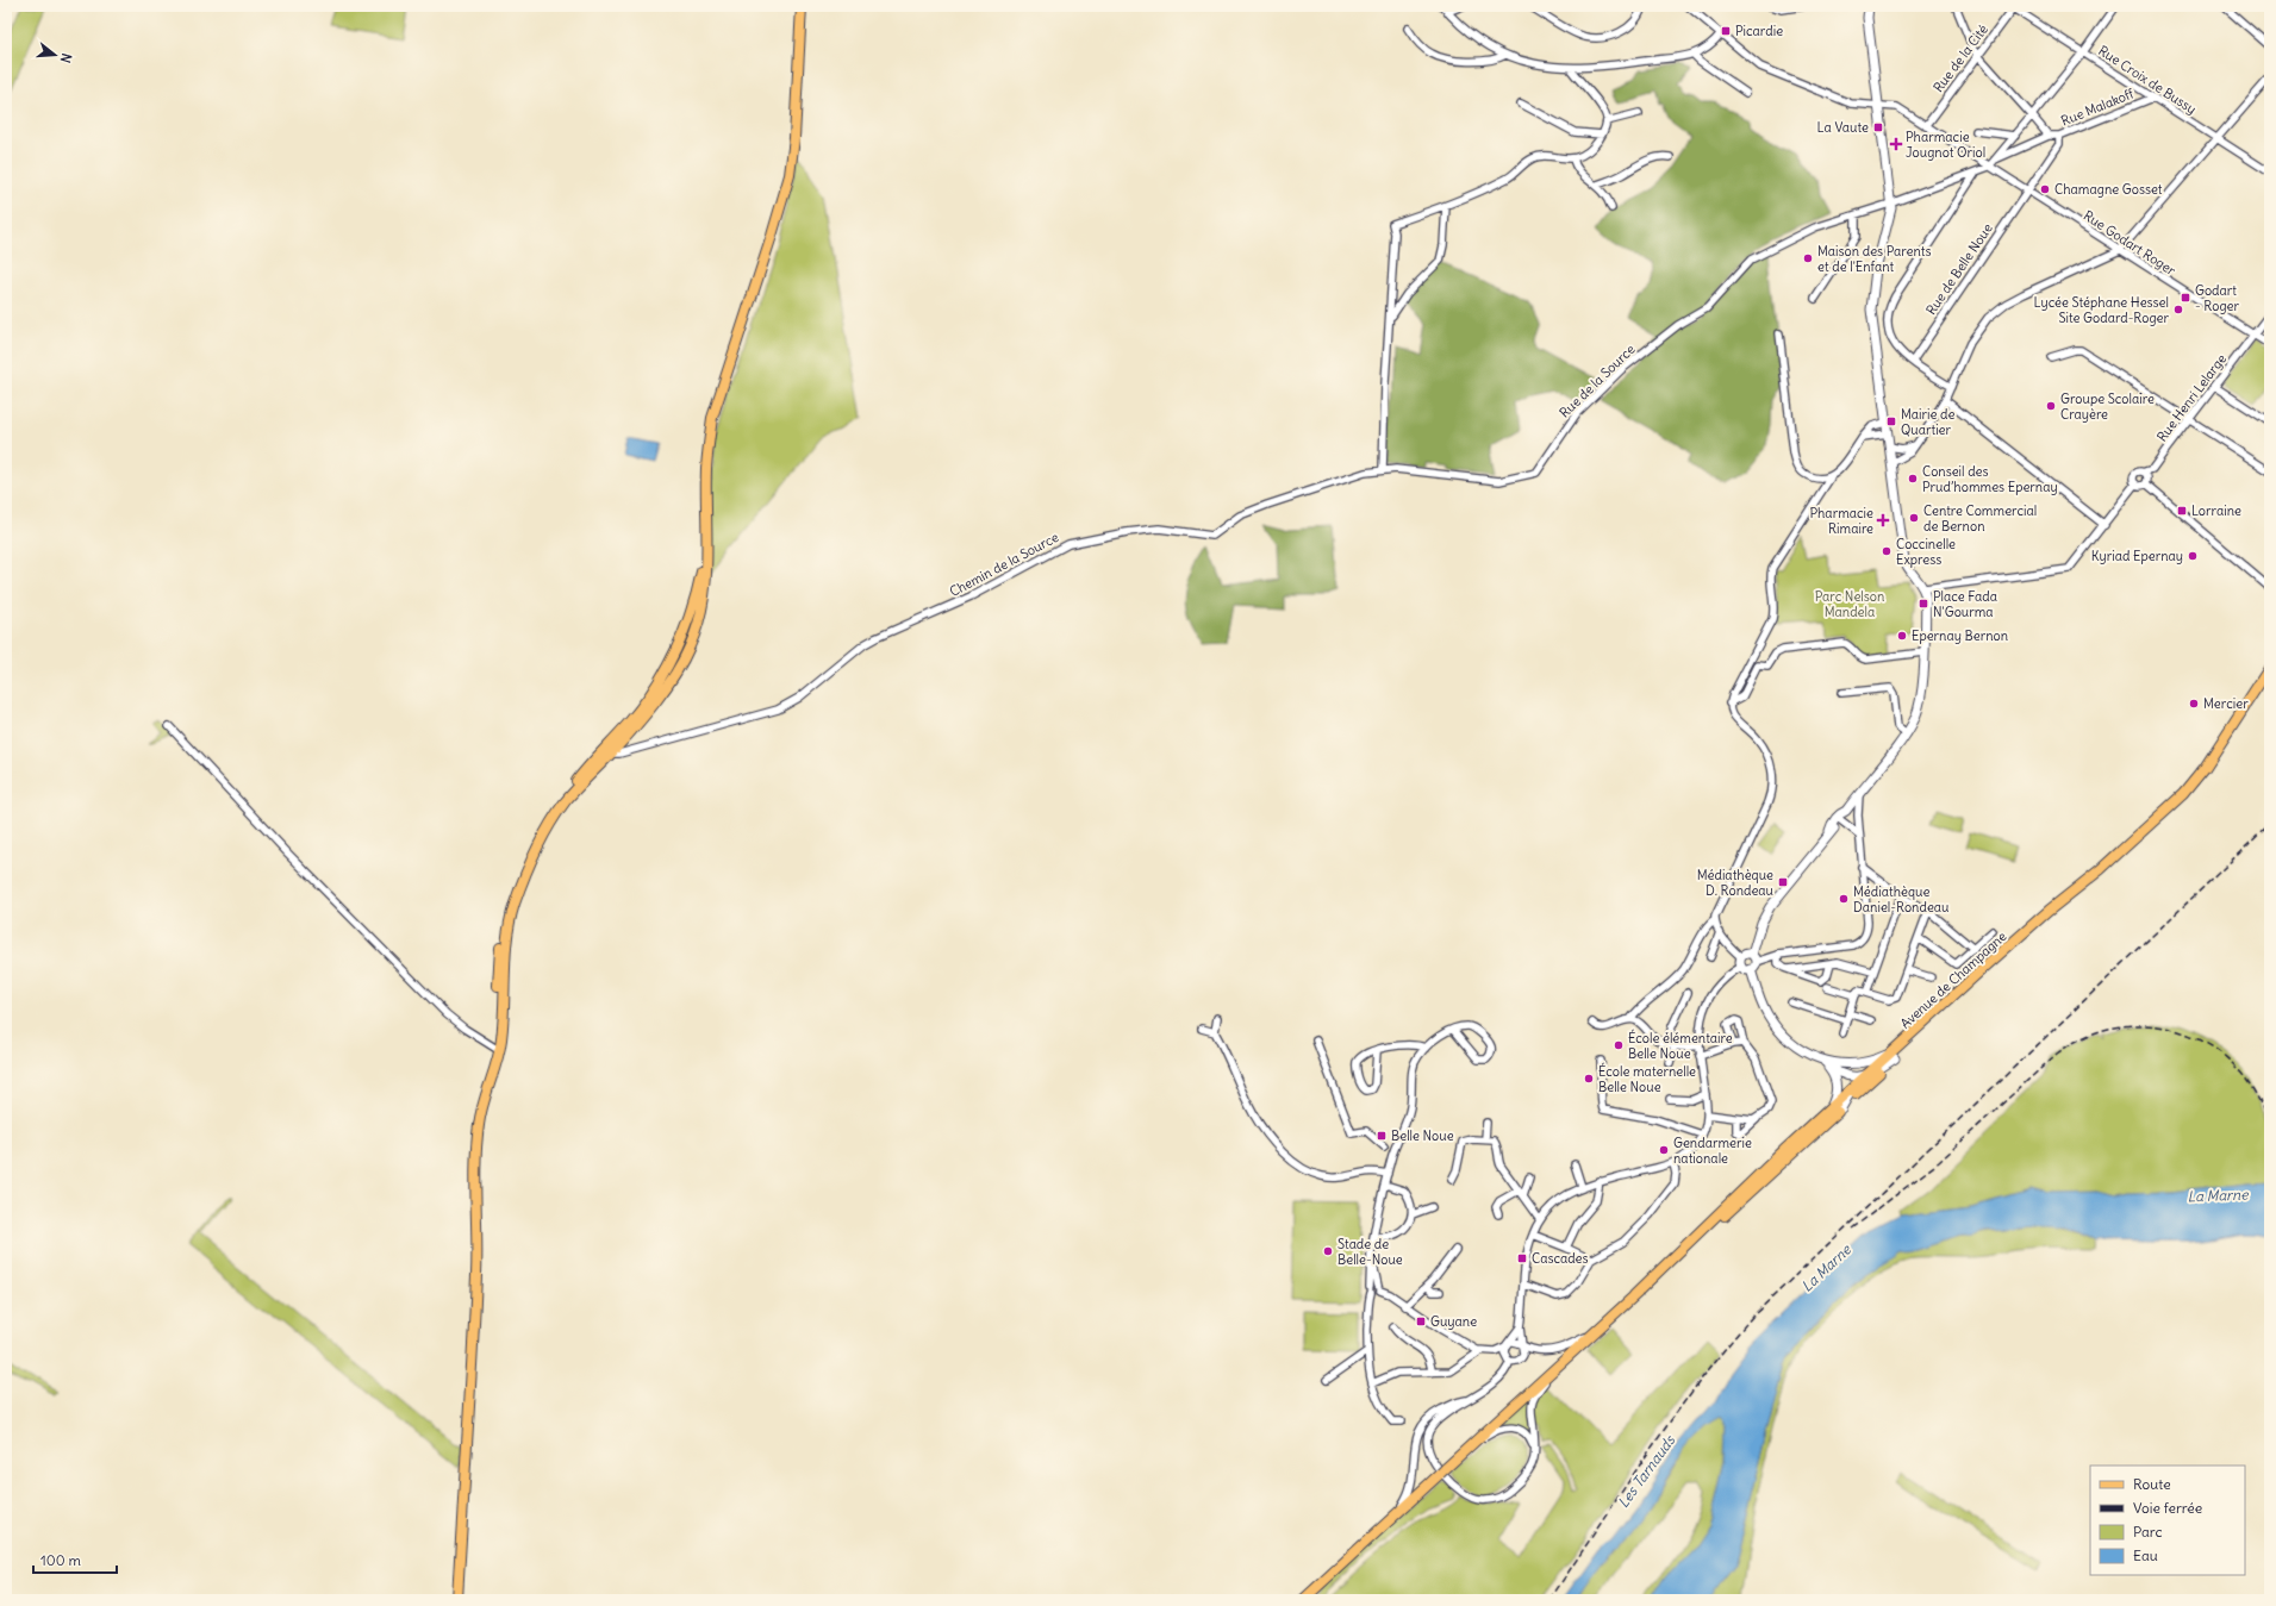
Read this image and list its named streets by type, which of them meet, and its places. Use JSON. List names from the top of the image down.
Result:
{
  "streets": {
    "street": [
      "Rue de la Cité",
      "Rue Croix de Bussy",
      "Rue Malakoff",
      "Rue Godart Roger",
      "Rue de Belle Noue",
      "Rue de la Source",
      "Rue Henri Lelarge",
      "Chemin de la Source"
    ]
  },
  "crossings": [
    ["Rue de la Cité", "Rue Croix de Bussy"],
    ["Rue de la Cité", "Rue Godart Roger"],
    ["Rue Croix de Bussy", "Rue Malakoff"],
    ["Rue Malakoff", "Rue de Belle Noue"],
    ["Rue Godart Roger", "Rue de Belle Noue"],
    ["Rue Godart Roger", "Rue de la Source"],
    ["Rue Godart Roger", "Rue Henri Lelarge"],
    ["Rue de la Source", "Chemin de la Source"]
  ],
  "water": ["La Marne", "Les Tarnauds"],
  "parks": ["Parc Nelson Mandela"],
  "places": {
    "transit": [
      "Picardie",
      "La Vaute",
      "Godart - Roger",
      "Mairie de Quartier",
      "Lorraine",
      "Place Fada N'Gourma",
      "Médiathèque D. Rondeau",
      "Belle Noue",
      "Cascades",
      "Guyane"
    ],
    "health": ["Pharmacie Jougnot Oriol", "Pharmacie Rimaire"],
    "other": [
      "Chamagne Gosset",
      "Maison des Parents et de l'Enfant",
      "Lycée Stéphane Hessel Site Godard-Roger",
      "Groupe Scolaire Crayère",
      "Conseil des Prud’hommes Epernay",
      "Centre Commercial de Bernon",
      "Coccinelle Express",
      "Kyriad Epernay",
      "Epernay Bernon",
      "Mercier",
      "Médiathèque Daniel-Rondeau",
      "École élémentaire Belle Noue",
      "École maternelle Belle Noue",
      "Gendarmerie nationale",
      "Stade de Belle-Noue"
    ]
  },
  "legend": [
    "Route",
    "Voie ferrée",
    "Parc",
    "Eau"
  ],
  "scale_bar": "100 m",
  "north": "right"
}
